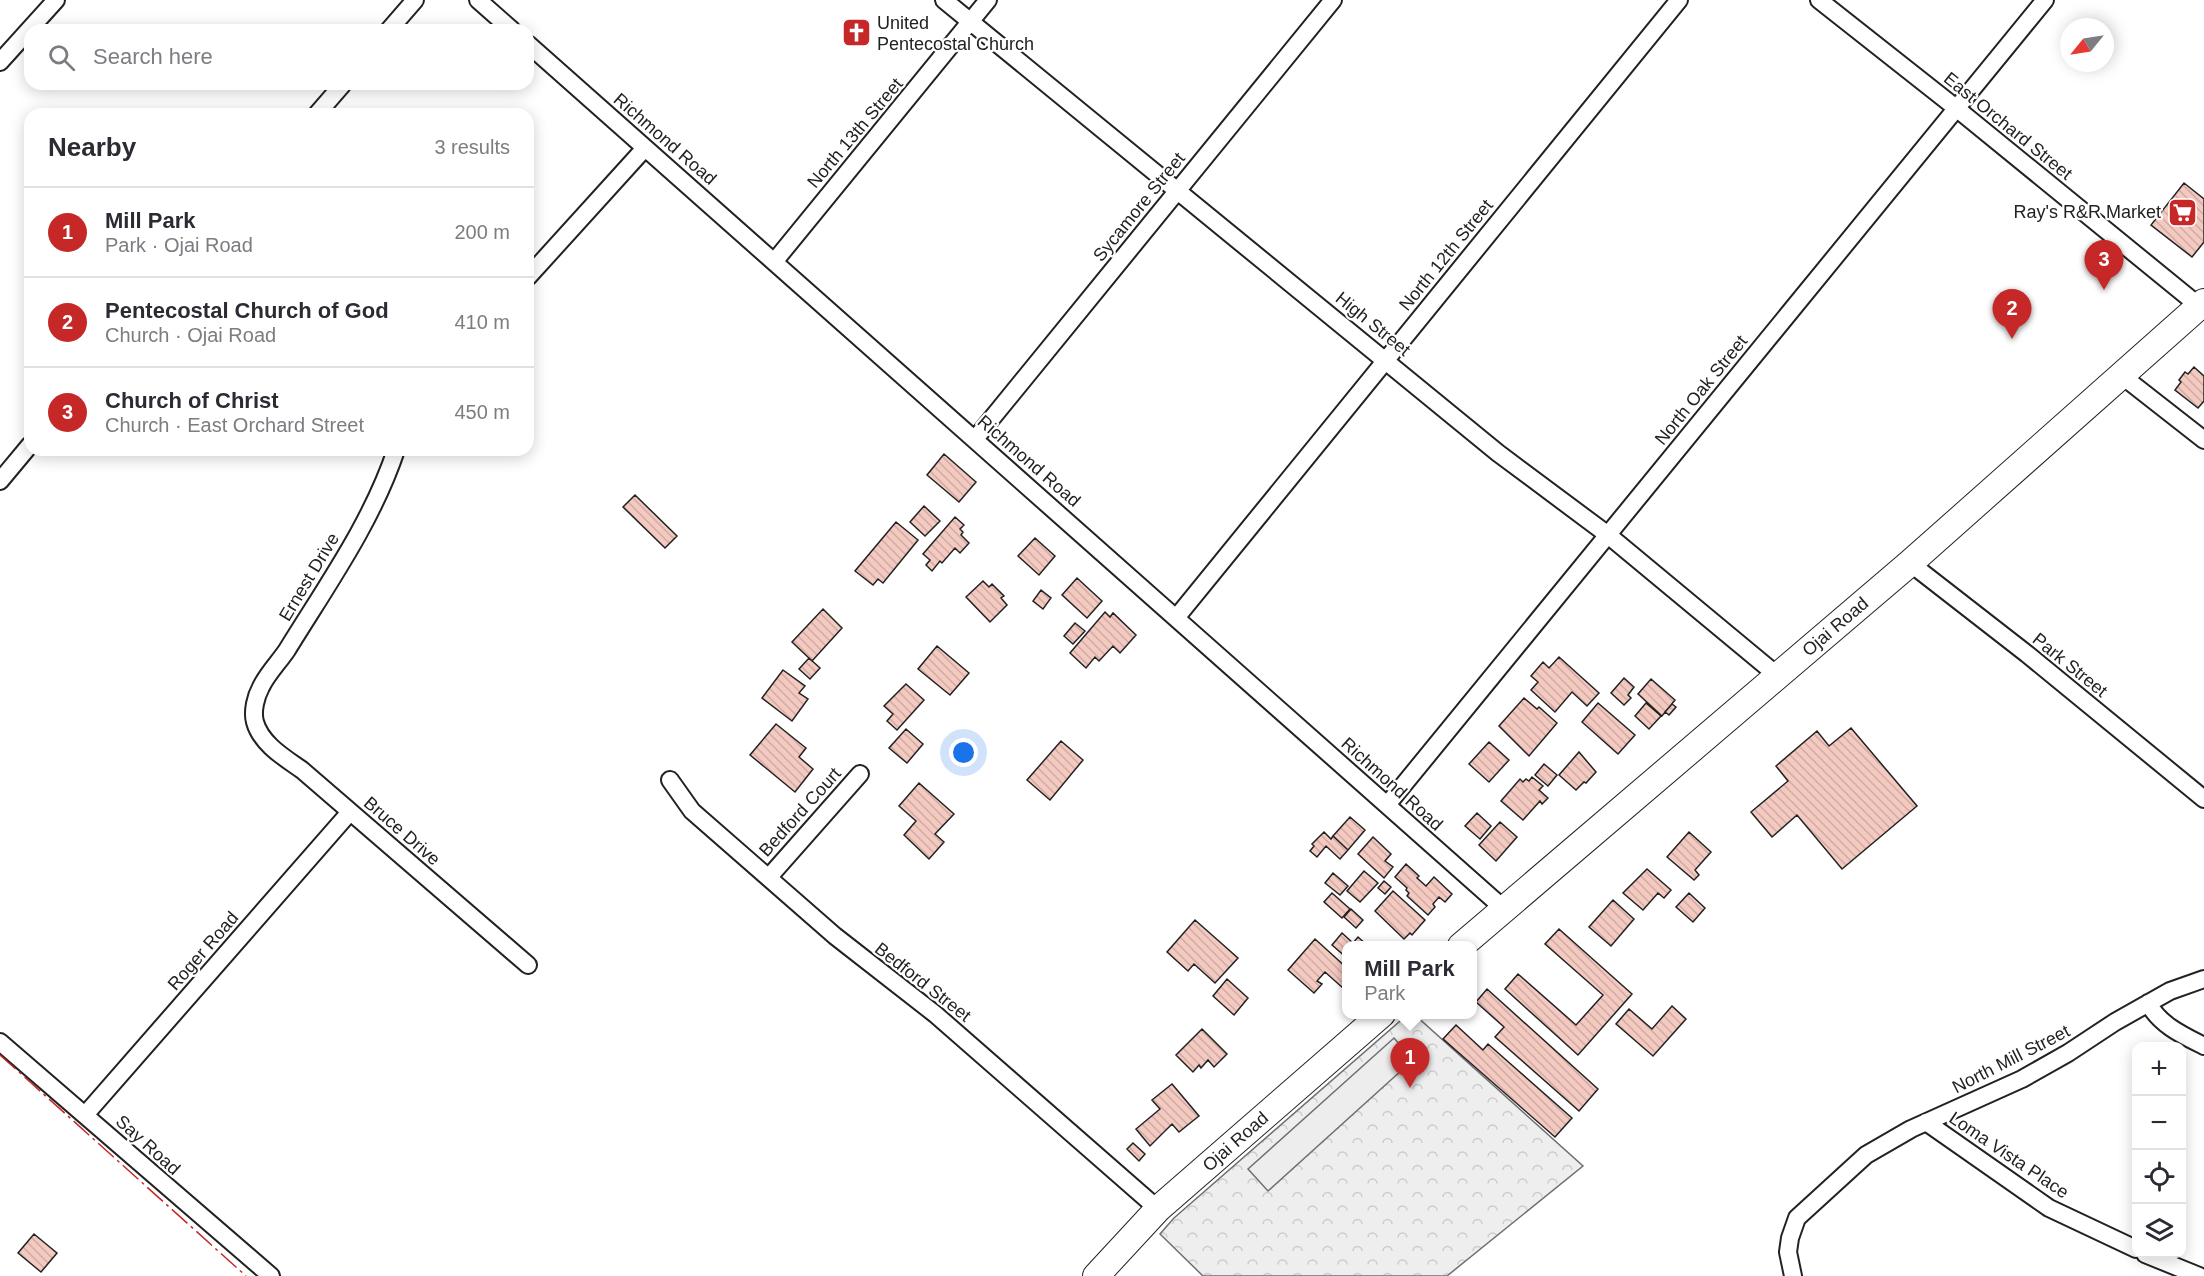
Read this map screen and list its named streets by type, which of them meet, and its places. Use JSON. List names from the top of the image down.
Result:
{
  "streets": {
    "main road": ["Ojai Road"],
    "street": [
      "East Orchard Street",
      "North 13th Street",
      "Richmond Road",
      "Sycamore Street",
      "North 12th Street",
      "High Street",
      "North Oak Street",
      "Ernest Drive",
      "Park Street",
      "Bedford Court",
      "Bruce Drive",
      "Roger Road",
      "Bedford Street",
      "North Mill Street",
      "Say Road",
      "Loma Vista Place"
    ]
  },
  "crossings": [
    ["East Orchard Street", "North Oak Street"],
    ["East Orchard Street", "Ojai Road"],
    ["North 13th Street", "Richmond Road"],
    ["North 13th Street", "High Street"],
    ["Richmond Road", "Sycamore Street"],
    ["Richmond Road", "North 12th Street"],
    ["Richmond Road", "North Oak Street"],
    ["Richmond Road", "Ojai Road"],
    ["Sycamore Street", "High Street"],
    ["North 12th Street", "High Street"],
    ["High Street", "North Oak Street"],
    ["High Street", "Ojai Road"],
    ["Ernest Drive", "Bruce Drive"],
    ["Ojai Road", "Park Street"],
    ["Ojai Road", "Bedford Street"],
    ["Bedford Court", "Bedford Street"],
    ["Bruce Drive", "Roger Road"],
    ["Roger Road", "Say Road"],
    ["North Mill Street", "Loma Vista Place"]
  ],
  "places": {
    "church": ["United Pentecostal Church"],
    "supermarket": ["Ray's R&R Market"]
  },
  "north": "bottom left",
  "page": {
    "search": "Search here",
    "heading": ["Nearby", "3 results"],
    "list": [
      {
        "mark": "1",
        "name": "Mill Park",
        "note": "Park · Ojai Road",
        "value": "200 m"
      },
      {
        "mark": "2",
        "name": "Pentecostal Church of God",
        "note": "Church · Ojai Road",
        "value": "410 m"
      },
      {
        "mark": "3",
        "name": "Church of Christ",
        "note": "Church · East Orchard Street",
        "value": "450 m"
      }
    ],
    "pins": ["3", "2", "1"],
    "popup": ["Mill Park", "Park"],
    "map_buttons": ["+", "−"]
  }
}
